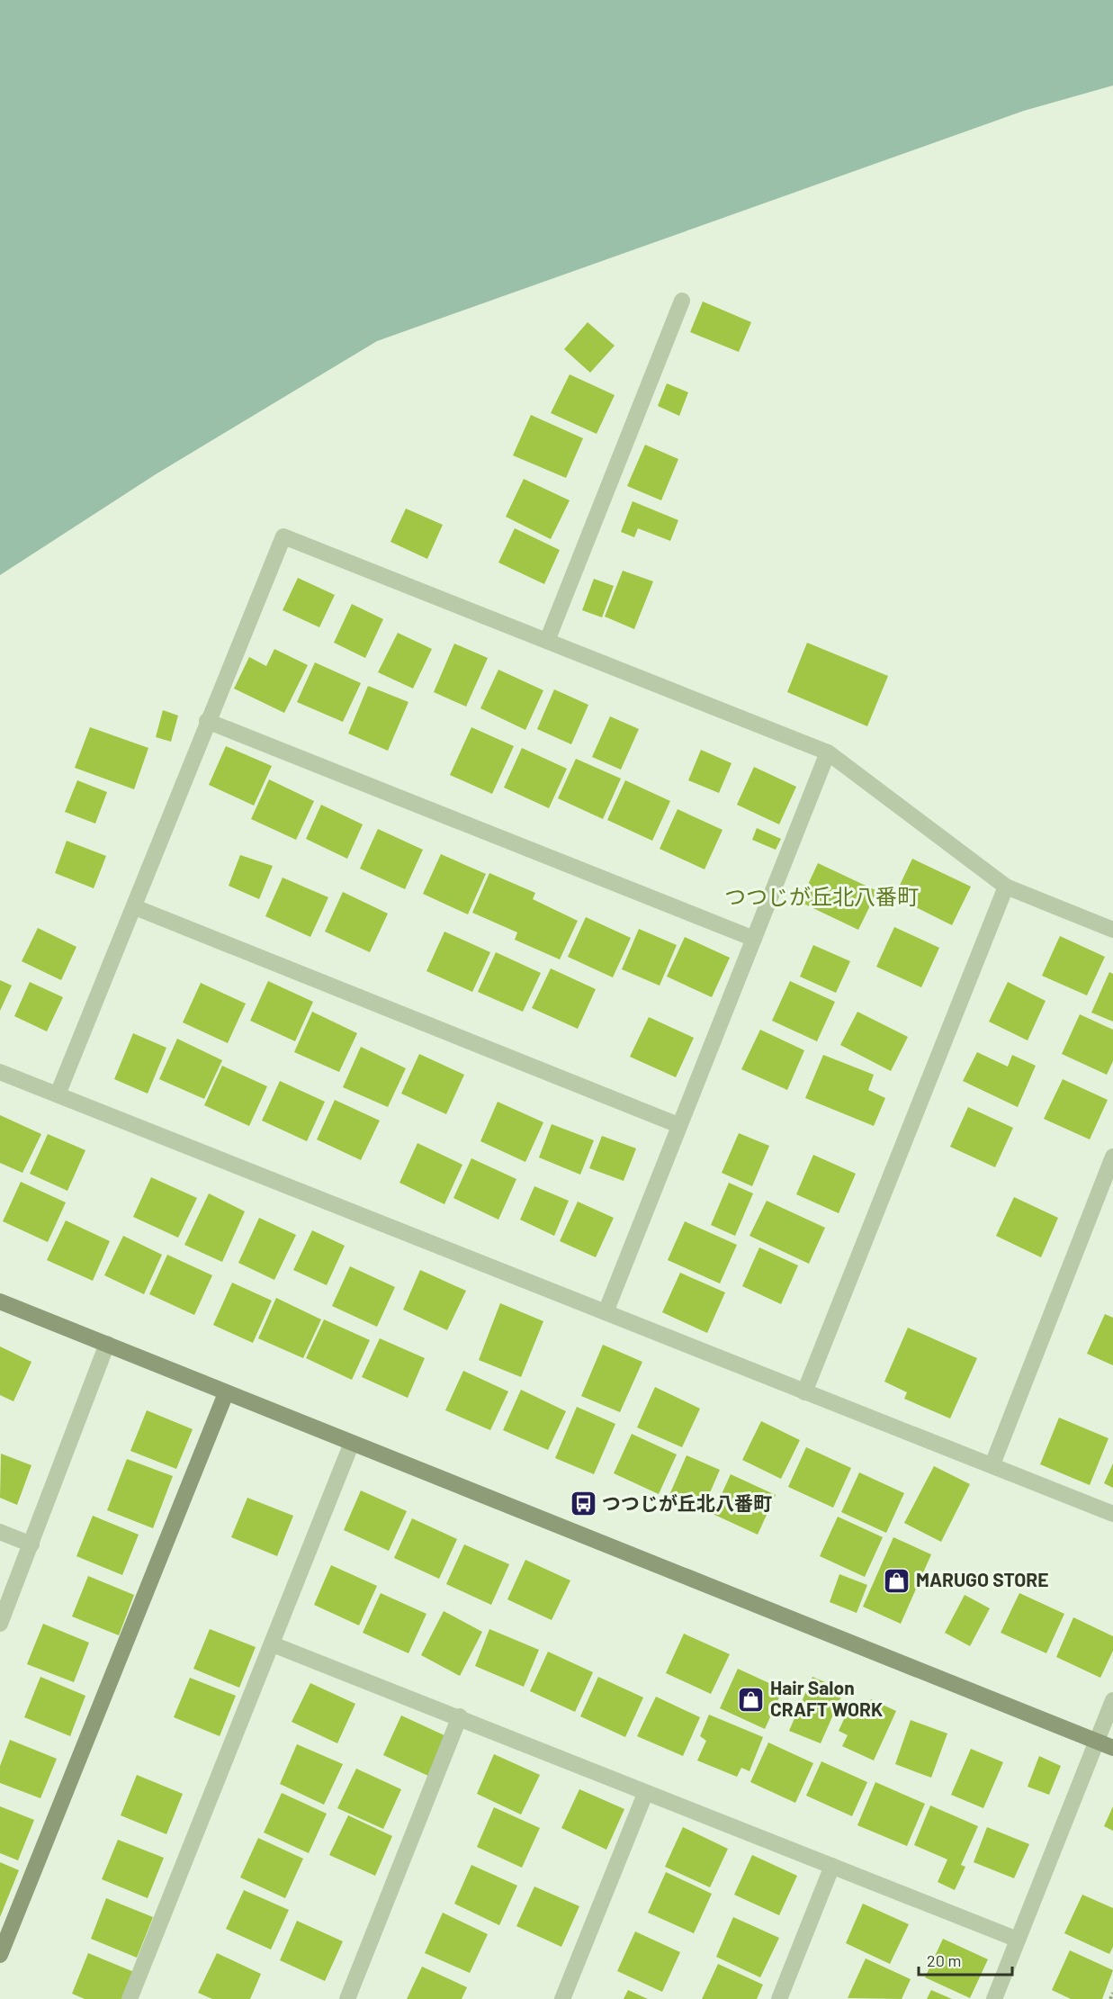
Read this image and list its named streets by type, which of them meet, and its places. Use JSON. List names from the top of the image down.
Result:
{
  "districts": ["つつじが丘北八番町"],
  "places": {
    "bus stop": ["つつじが丘北八番町"],
    "shop": ["MARUGO STORE", "Hair Salon CRAFT WORK"]
  },
  "scale_bar": "20 m"
}
